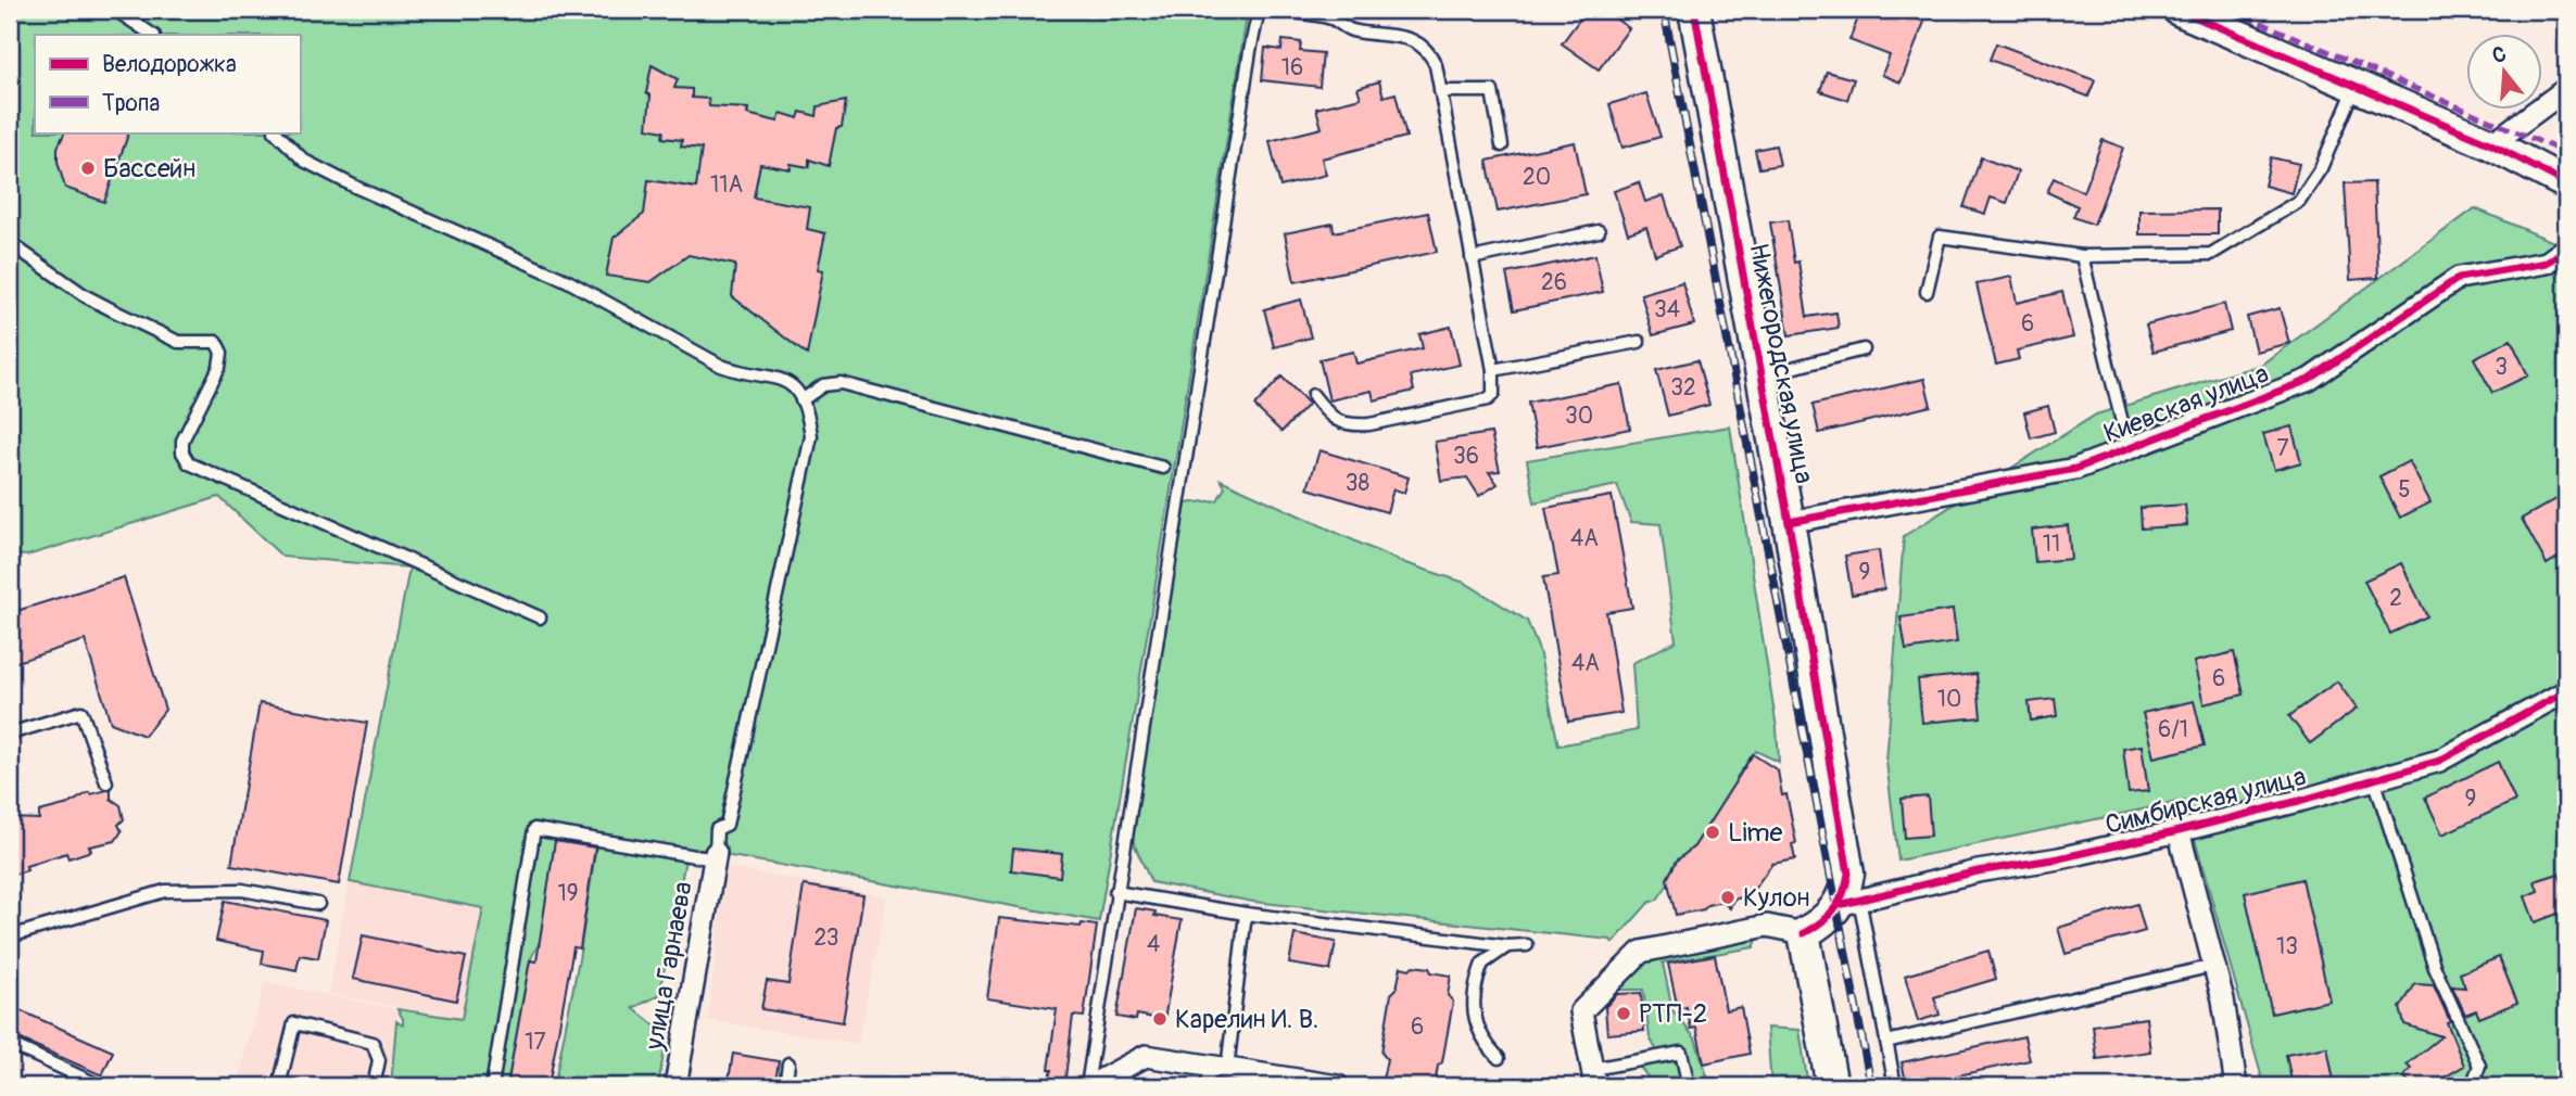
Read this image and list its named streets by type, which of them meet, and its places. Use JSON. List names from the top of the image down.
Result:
{
  "streets": {
    "street": [
      "Нижегородская улица",
      "Киевская улица",
      "Симбирская улица",
      "улица Гарнаева"
    ]
  },
  "crossings": [
    ["Нижегородская улица", "Киевская улица"],
    ["Нижегородская улица", "Симбирская улица"]
  ],
  "places": [
    "Бассейн",
    "Lime",
    "Кулон",
    "РТП-2",
    "Карелин И. В."
  ],
  "house_numbers": [
    "16",
    "20",
    "11А",
    "26",
    "34",
    "6",
    "3",
    "32",
    "30",
    "7",
    "36",
    "38",
    "5",
    "4А",
    "11",
    "9",
    "2",
    "4А",
    "6",
    "10",
    "6/1",
    "9",
    "19",
    "23",
    "4",
    "13",
    "6",
    "17"
  ],
  "legend": ["Велодорожка", "Тропа"],
  "north": "top"
}
